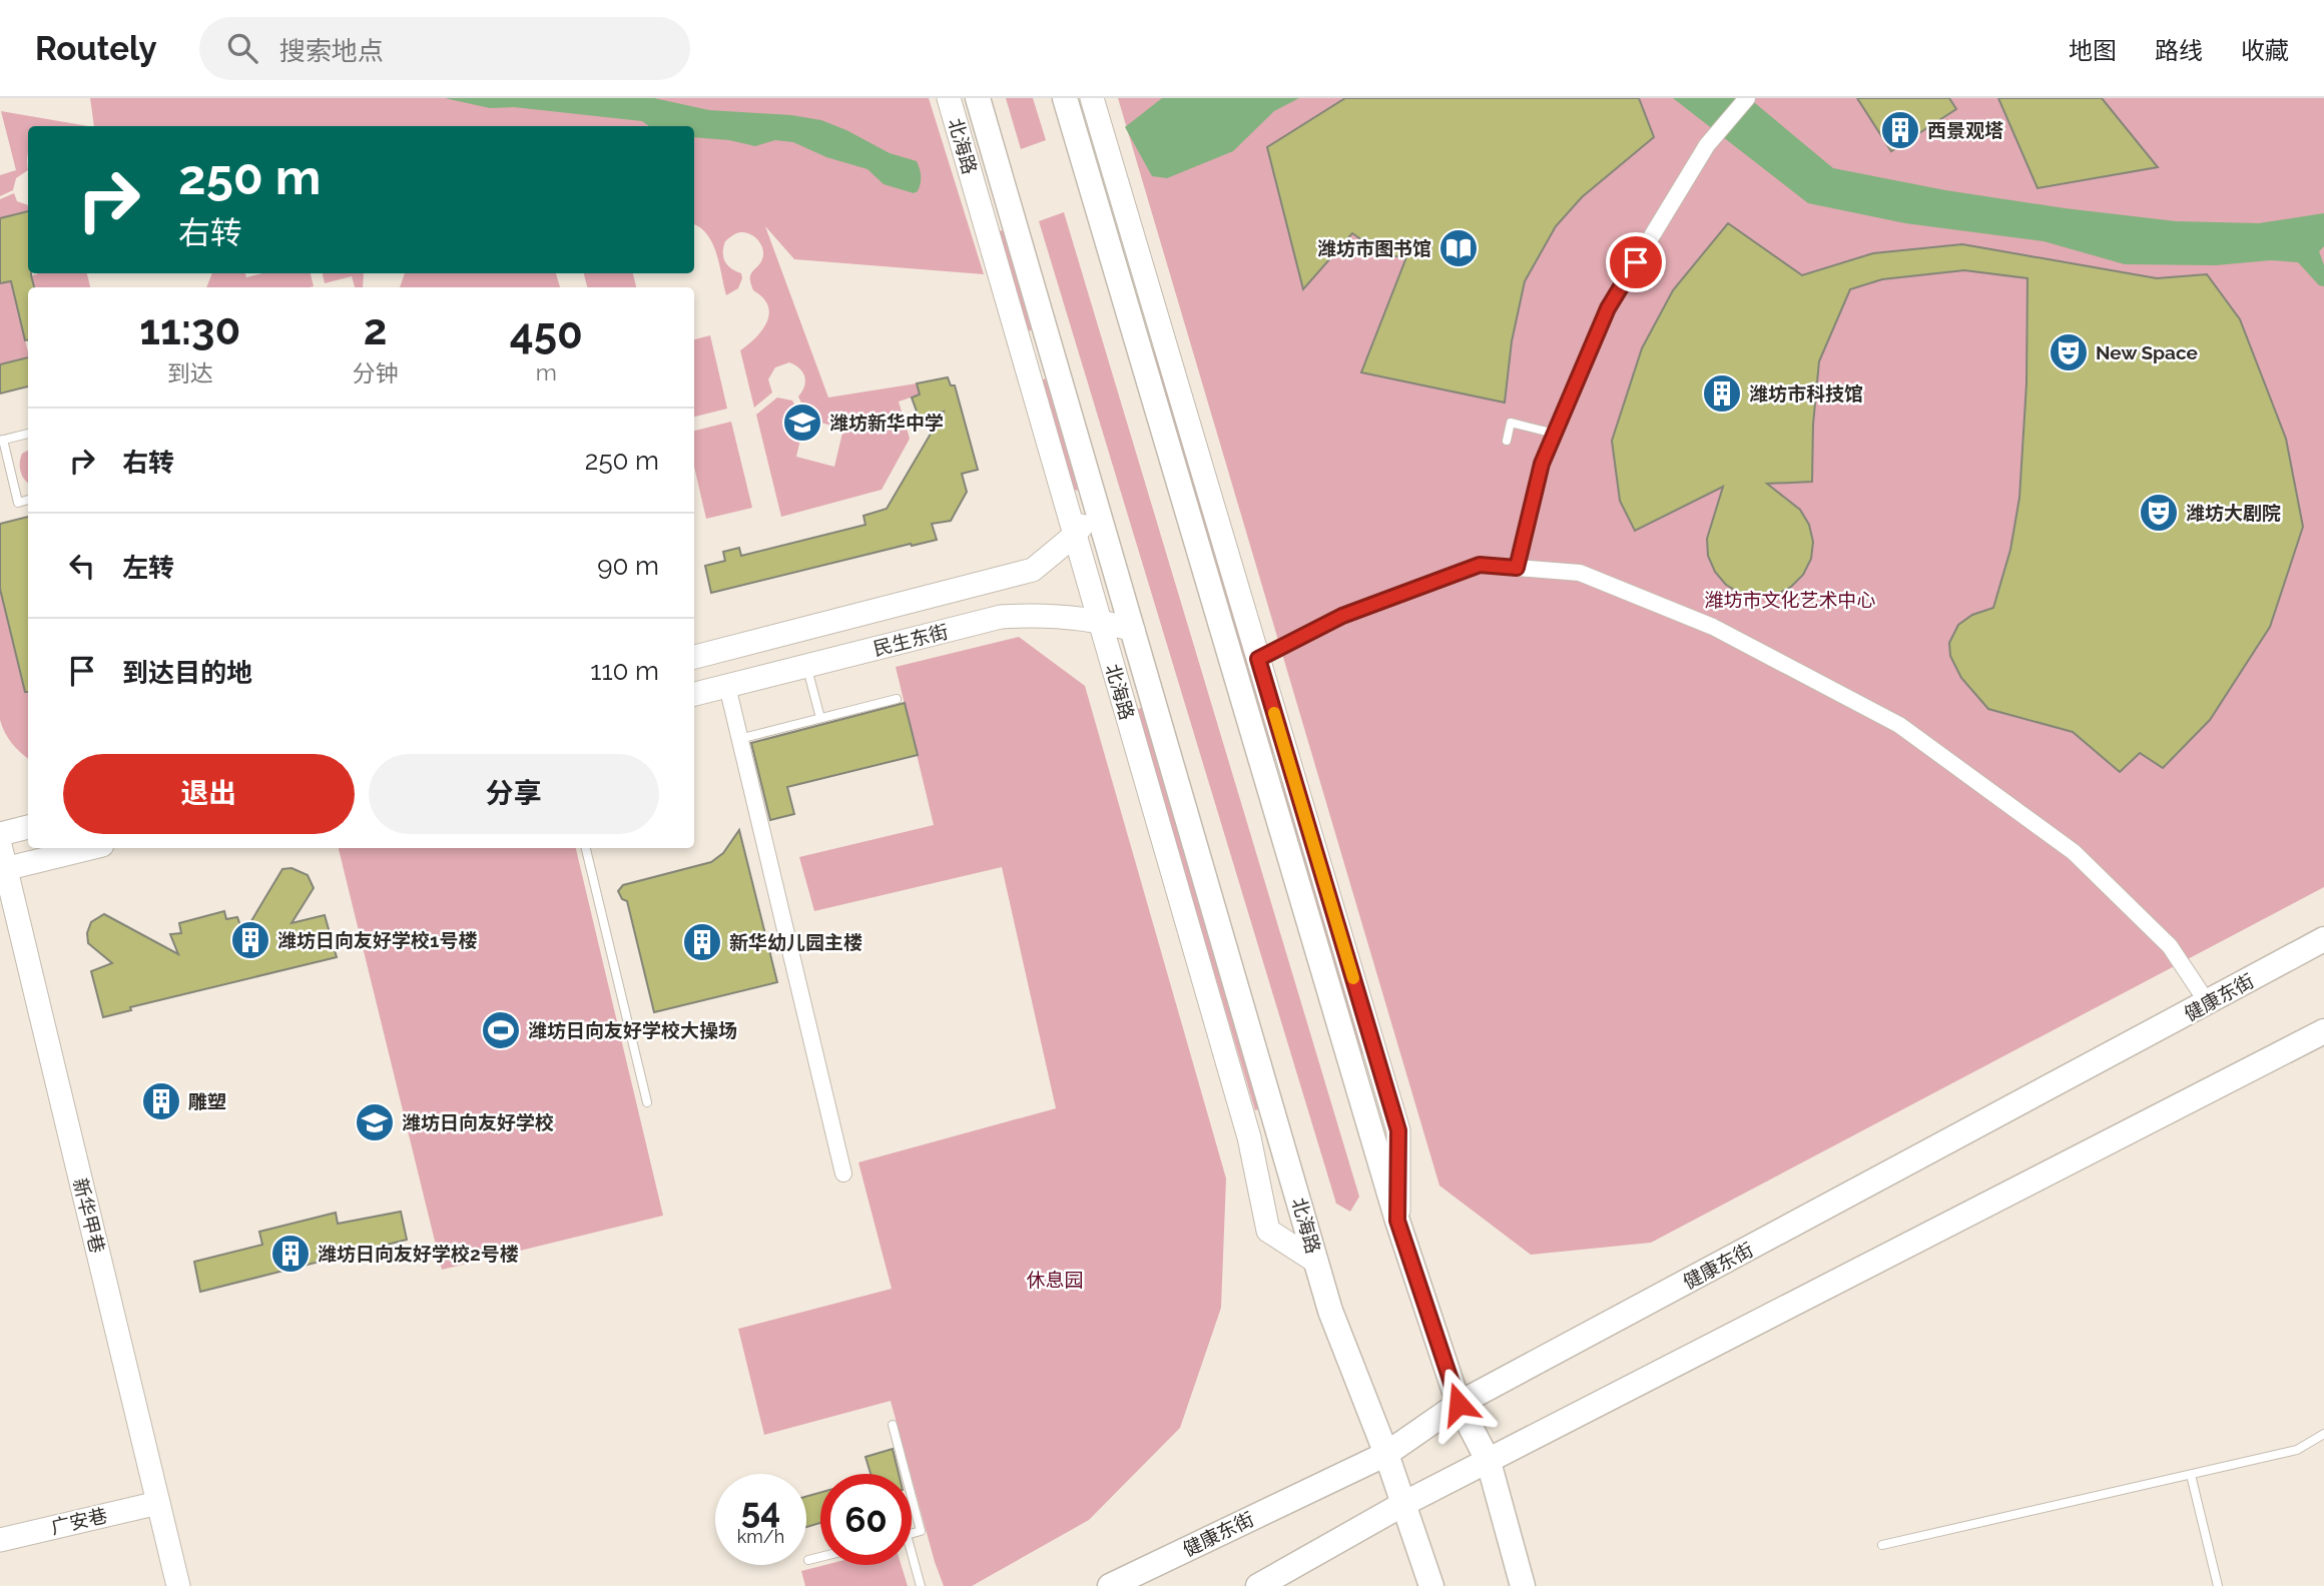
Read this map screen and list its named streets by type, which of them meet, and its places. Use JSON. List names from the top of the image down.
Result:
{
  "streets": {
    "main road": ["北海路", "健康东街"],
    "street": ["民生东街", "新华甲巷", "广安巷"]
  },
  "crossings": [
    ["北海路", "民生东街"],
    ["北海路", "健康东街"],
    ["新华甲巷", "广安巷"]
  ],
  "parks": ["潍坊市文化艺术中心", "休息园"],
  "places": {
    "building": [
      "西景观塔",
      "潍坊市科技馆",
      "潍坊日向友好学校1号楼",
      "新华幼儿园主楼",
      "雕塑",
      "潍坊日向友好学校2号楼"
    ],
    "library": ["潍坊市图书馆"],
    "theatre": ["New Space", "潍坊大剧院"],
    "school or university": ["潍坊新华中学", "潍坊日向友好学校"],
    "sports": ["潍坊日向友好学校大操场"]
  },
  "page": {
    "header": "Routely",
    "search": "搜索地点",
    "nav": ["地图", "路线", "收藏"],
    "turn": ["250 m", "右转"],
    "eta": [
      "11:30",
      "到达",
      "2",
      "分钟",
      "450",
      "m"
    ],
    "list": [
      {
        "name": "右转",
        "value": "250 m"
      },
      {
        "name": "左转",
        "value": "90 m"
      },
      {
        "name": "到达目的地",
        "value": "110 m"
      }
    ],
    "buttons": ["退出", "分享"],
    "speed": "54 km/h",
    "limit": "60"
  }
}
